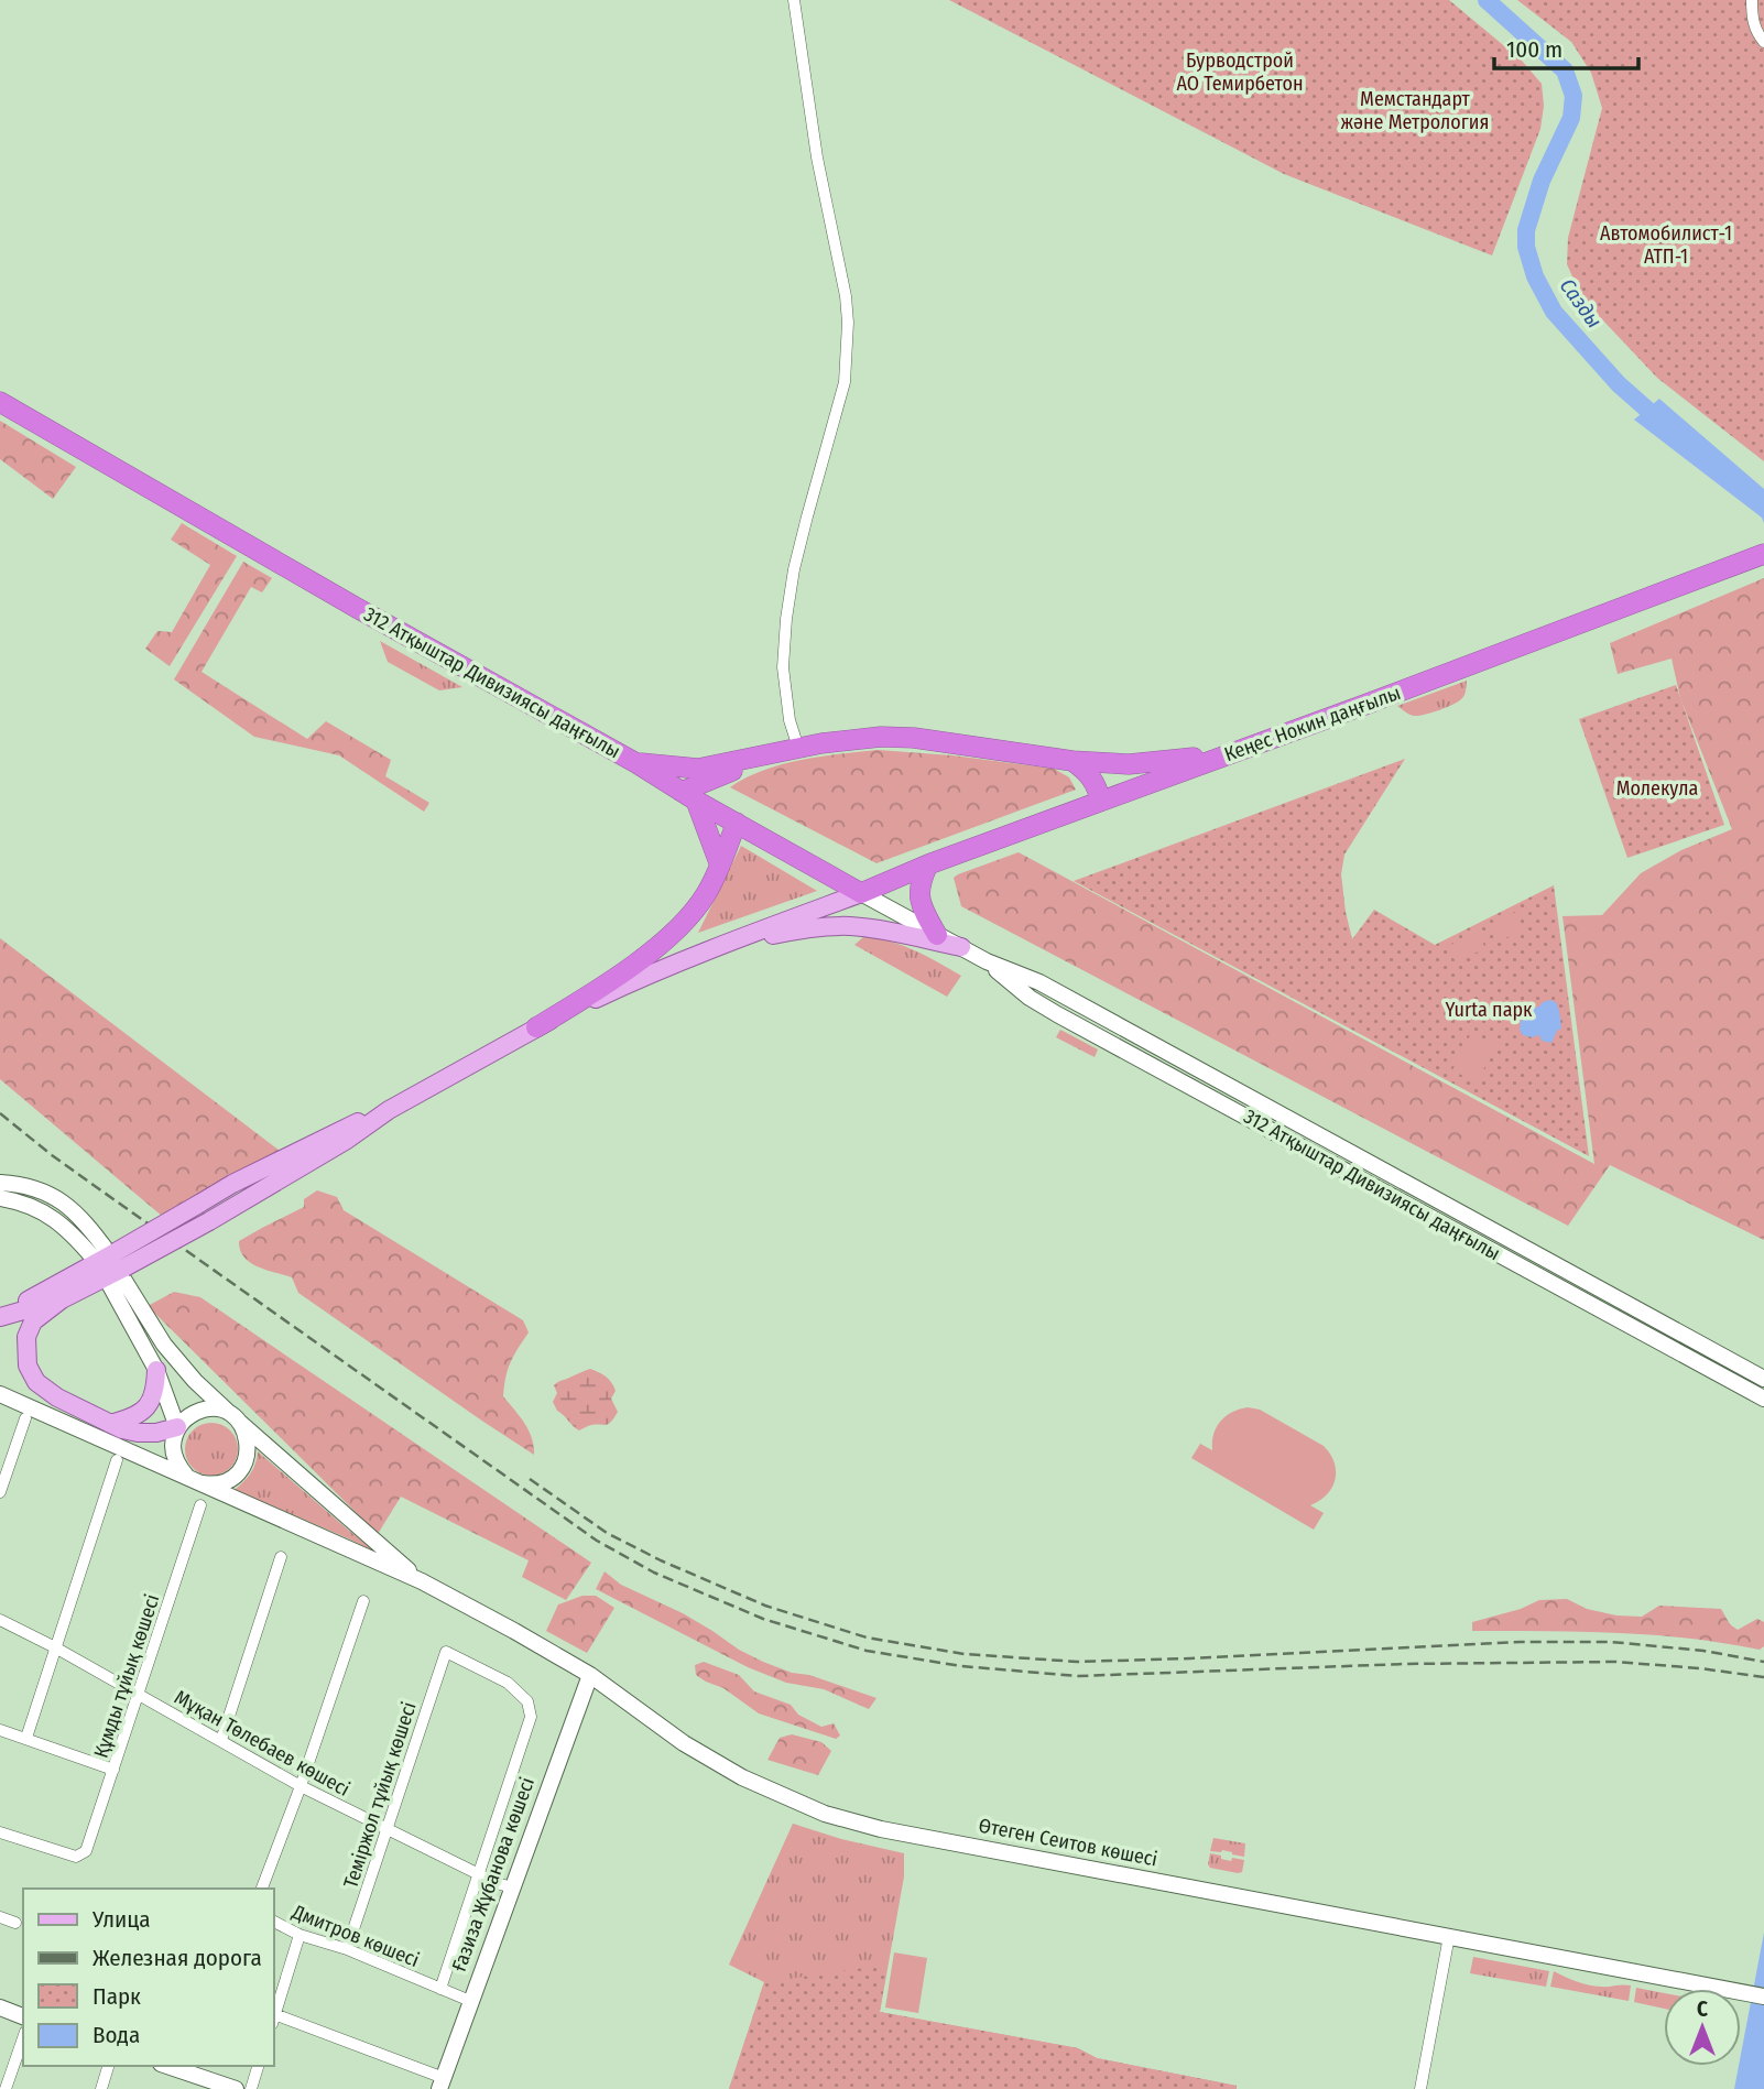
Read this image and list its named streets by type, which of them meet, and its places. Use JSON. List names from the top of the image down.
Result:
{
  "streets": {
    "highway": ["312 Атқыштар Дивизиясы даңғылы", "Кеңес Нокин даңғылы"],
    "main road": ["Өтеген Сеитов көшесі", "Ғазиза Жұбанова көшесі"],
    "street": [
      "Құмды тұйық көшесі",
      "Мұқан Төлебаев көшесі",
      "Теміржол тұйық көшесі",
      "Дмитров көшесі"
    ]
  },
  "crossings": [
    ["312 Атқыштар Дивизиясы даңғылы", "Кеңес Нокин даңғылы"],
    ["Құмды тұйық көшесі", "Мұқан Төлебаев көшесі"],
    ["Мұқан Төлебаев көшесі", "Теміржол тұйық көшесі"],
    ["Мұқан Төлебаев көшесі", "Ғазиза Жұбанова көшесі"],
    ["Теміржол тұйық көшесі", "Дмитров көшесі"],
    ["Өтеген Сеитов көшесі", "Ғазиза Жұбанова көшесі"],
    ["Ғазиза Жұбанова көшесі", "Дмитров көшесі"]
  ],
  "water": ["Сазды"],
  "parks": [
    "Бурводстрой АО Темирбетон",
    "Мемстандарт және Метрология",
    "Автомобилист-1 АТП-1",
    "Молекула",
    "Yurta парк"
  ],
  "legend": [
    "Улица",
    "Железная дорога",
    "Парк",
    "Вода"
  ],
  "scale_bar": "100 m",
  "north": "top"
}
